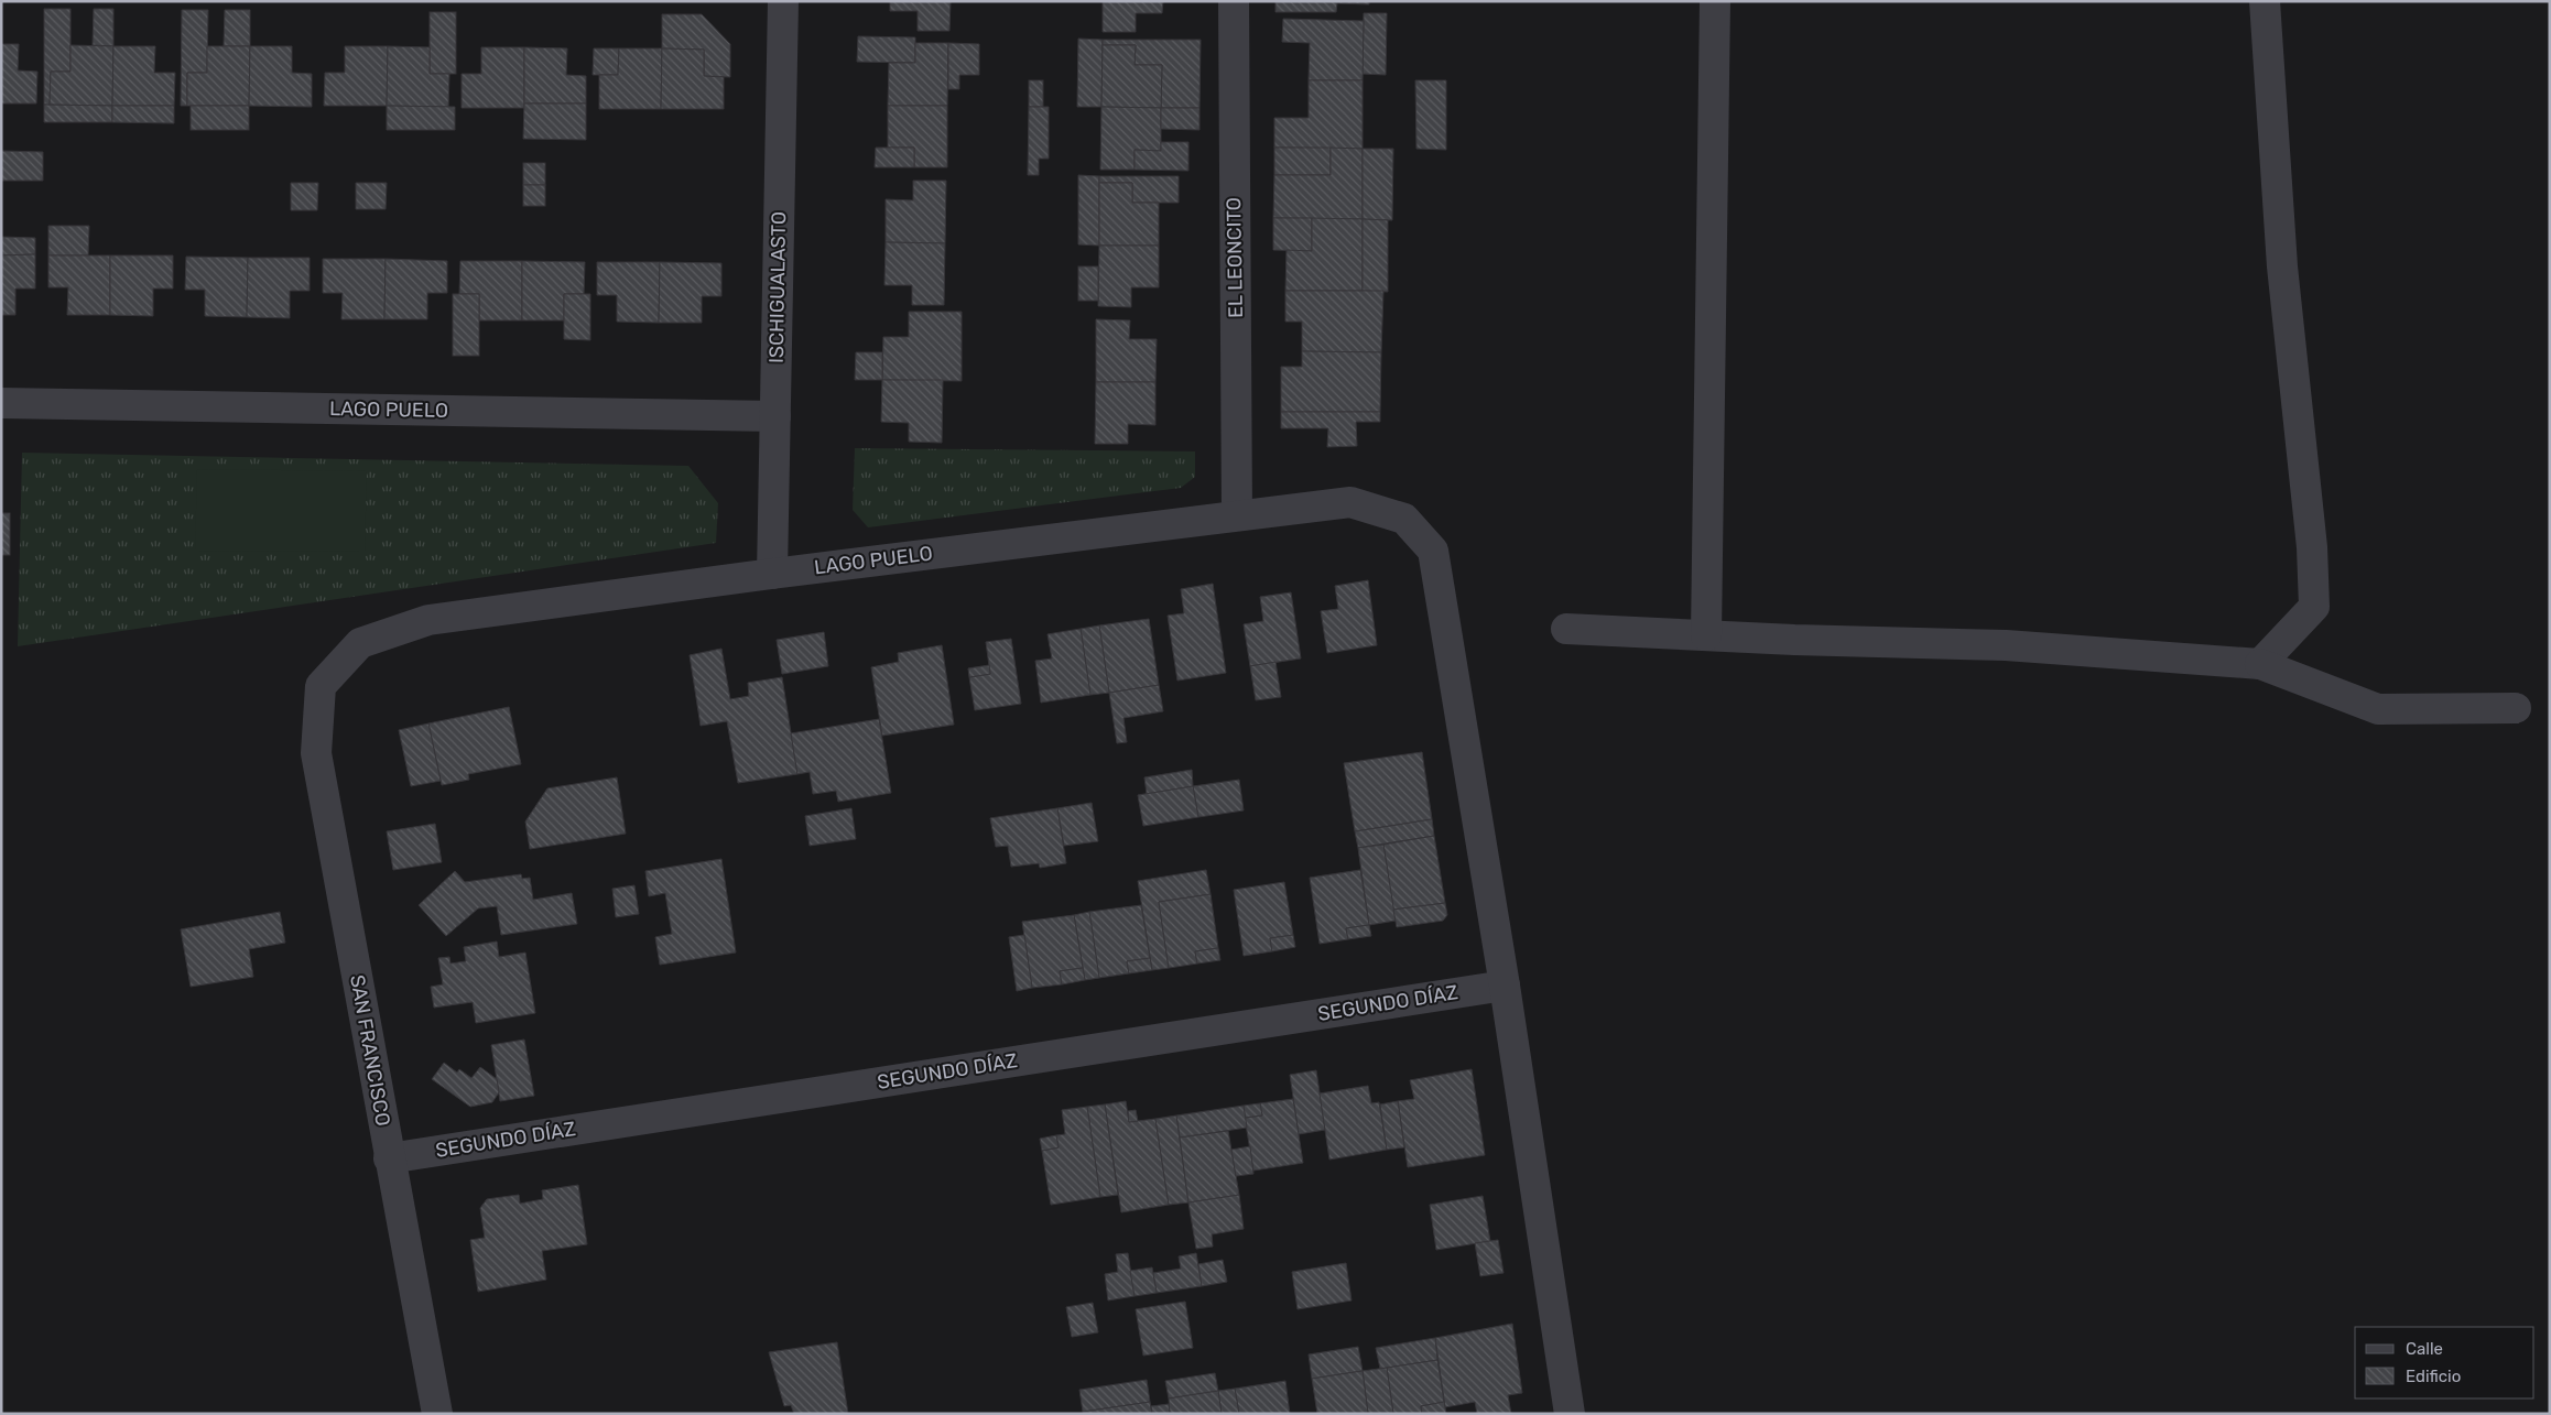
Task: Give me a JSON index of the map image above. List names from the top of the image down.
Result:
{
  "streets": {
    "street": [
      "EL LEONCITO",
      "ISCHIGUALASTO",
      "LAGO PUELO",
      "SEGUNDO DÍAZ",
      "SAN FRANCISCO"
    ]
  },
  "crossings": [
    ["EL LEONCITO", "LAGO PUELO"],
    ["ISCHIGUALASTO", "LAGO PUELO"],
    ["LAGO PUELO", "SEGUNDO DÍAZ"],
    ["LAGO PUELO", "SAN FRANCISCO"],
    ["SEGUNDO DÍAZ", "SAN FRANCISCO"]
  ],
  "legend": ["Calle", "Edificio"]
}
